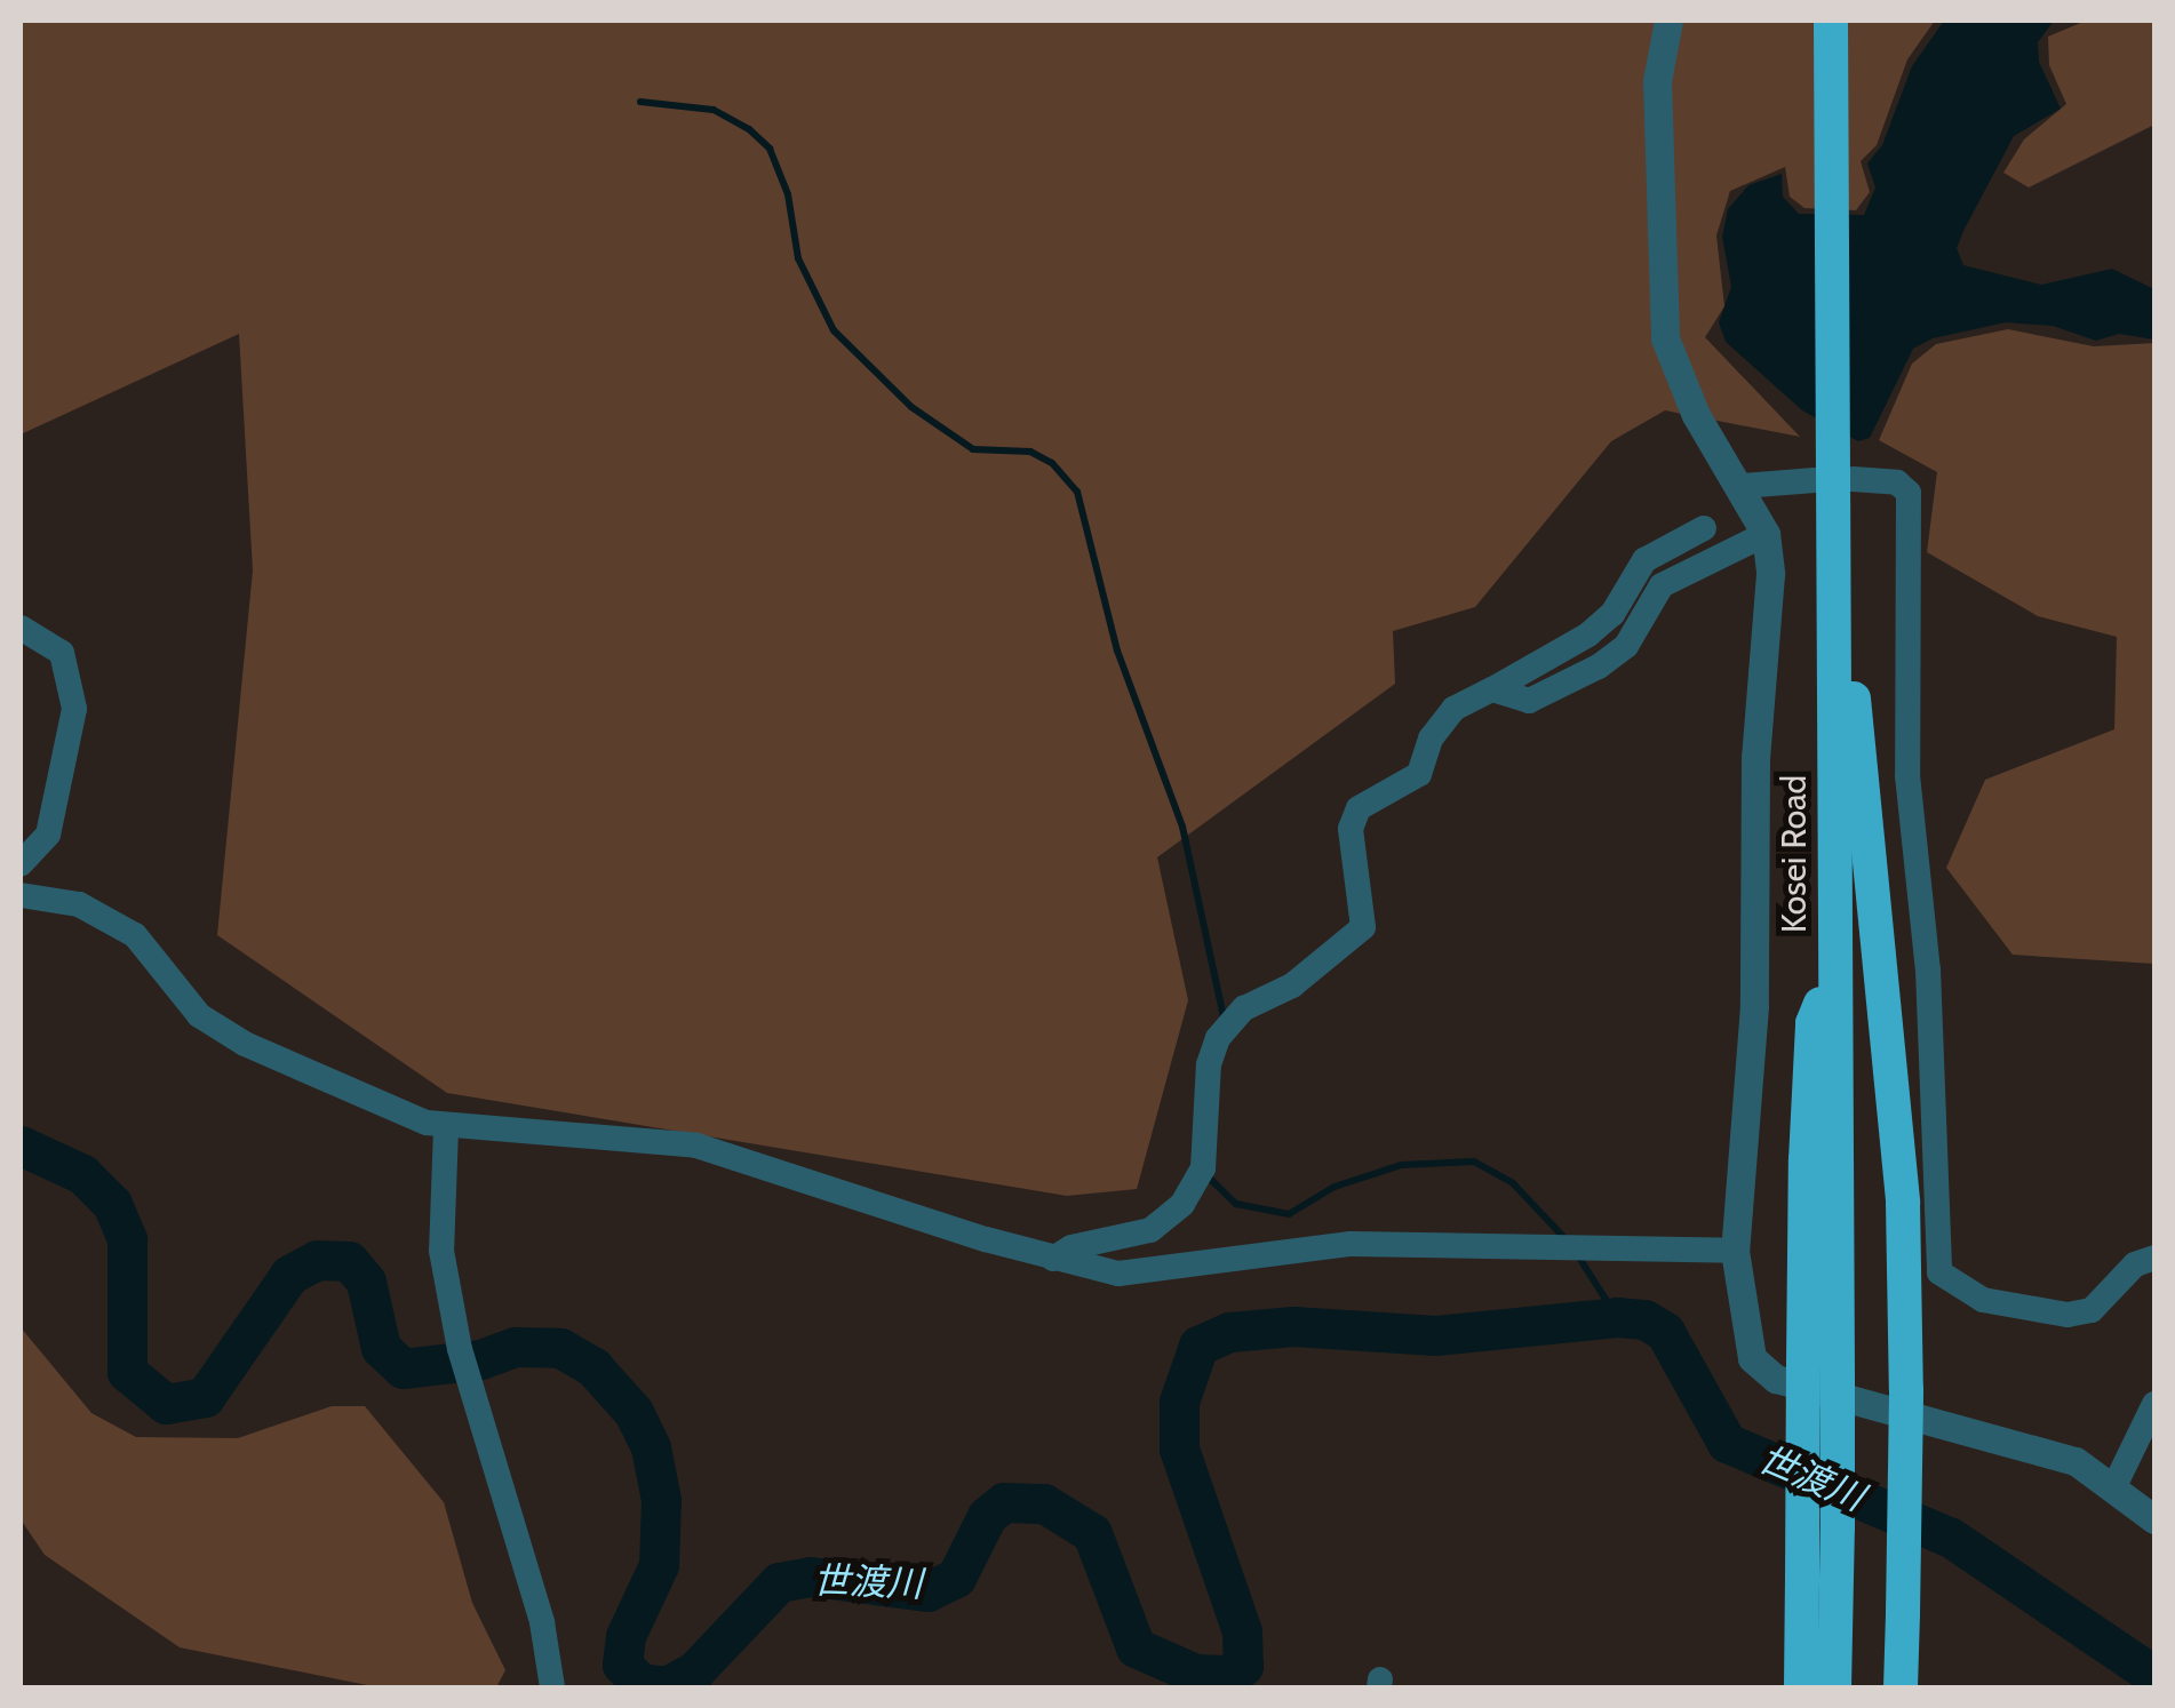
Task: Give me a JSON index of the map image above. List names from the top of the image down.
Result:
{
  "streets": {
    "highway": ["Kosei Road"]
  },
  "water": ["世渡川"]
}
